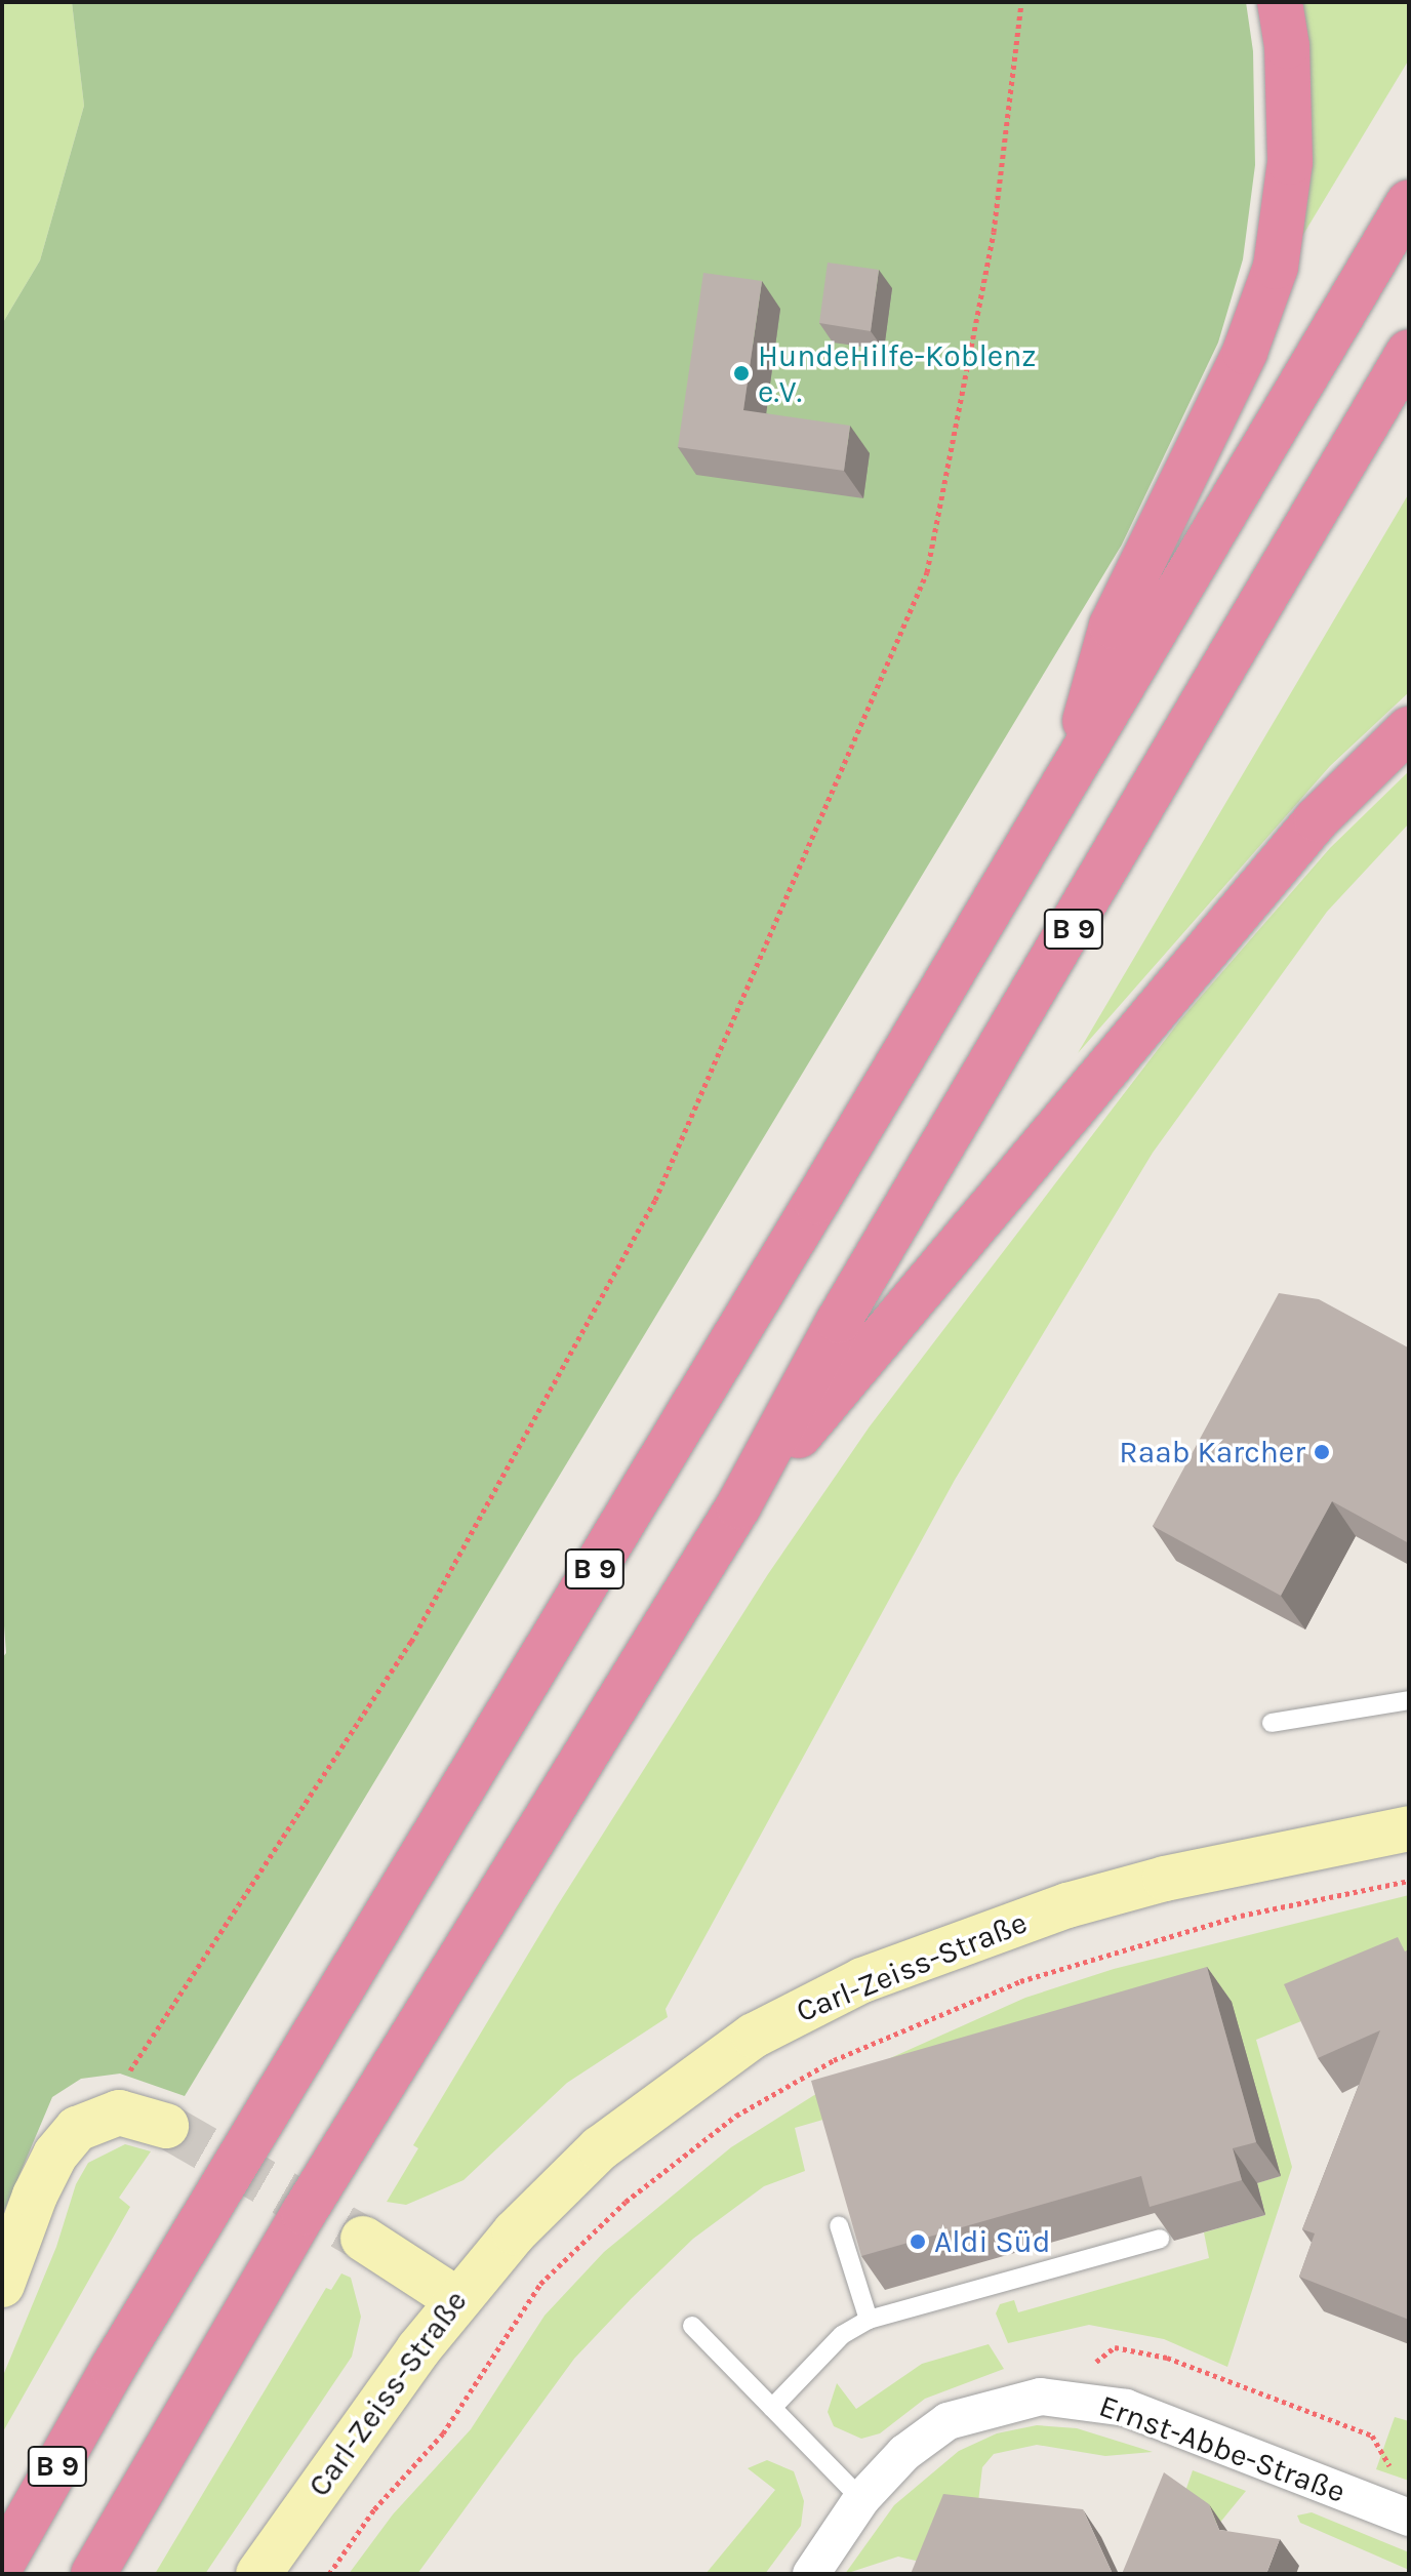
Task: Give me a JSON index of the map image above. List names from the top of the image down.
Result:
{
  "streets": {
    "highway": ["B 9"],
    "main road": ["Carl-Zeiss-Straße"],
    "street": ["Ernst-Abbe-Straße"]
  },
  "places": ["HundeHilfe-Koblenz e.V.", "Raab Karcher", "Aldi Süd"]
}
